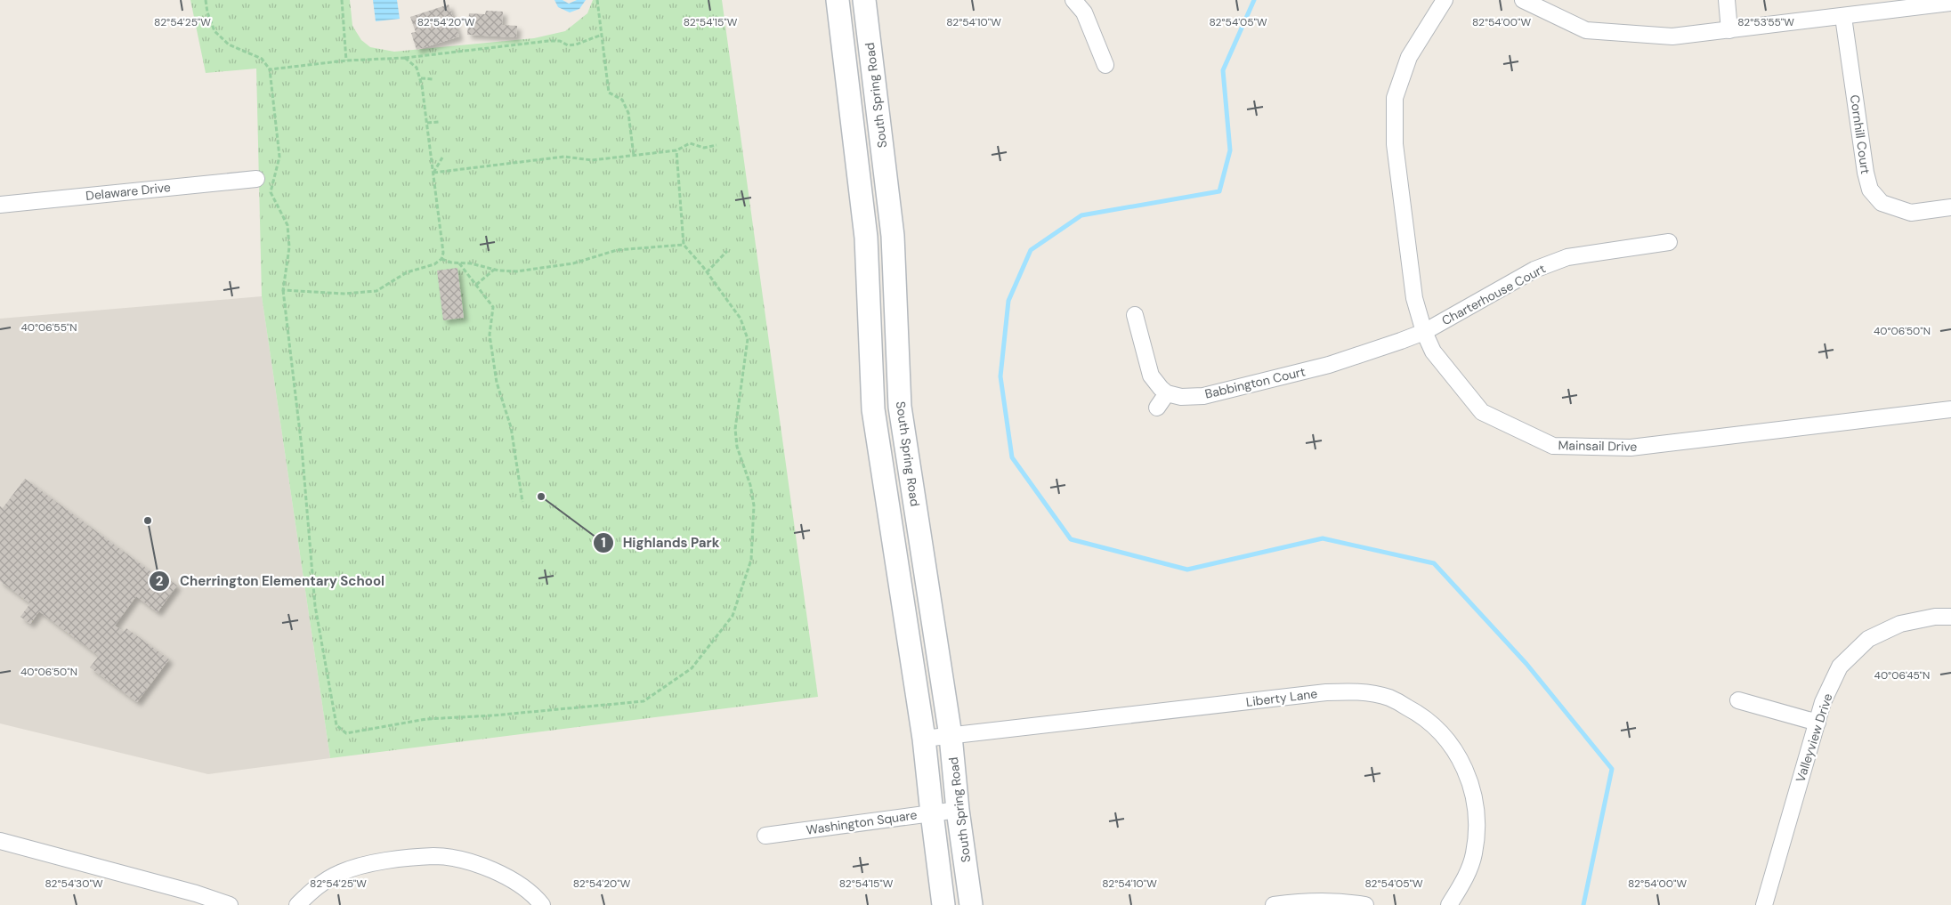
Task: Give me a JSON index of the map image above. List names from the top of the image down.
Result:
{
  "streets": {
    "main road": ["South Spring Road"],
    "street": [
      "Cornhill Court",
      "Delaware Drive",
      "Charterhouse Court",
      "Babbington Court",
      "Mainsail Drive",
      "Liberty Lane",
      "Valleyview Drive",
      "Washington Square"
    ]
  },
  "crossings": [
    ["South Spring Road", "Liberty Lane"],
    ["South Spring Road", "Washington Square"],
    ["Charterhouse Court", "Babbington Court"],
    ["Charterhouse Court", "Mainsail Drive"],
    ["Babbington Court", "Mainsail Drive"]
  ],
  "places": ["Highlands Park", "Cherrington Elementary School"],
  "coordinates": [
    "82°54'25\"W",
    "82°54'20\"W",
    "82°54'15\"W",
    "82°54'10\"W",
    "82°54'05\"W",
    "82°54'00\"W",
    "82°53'55\"W",
    "40°06'55\"N",
    "40°06'50\"N",
    "40°06'45\"N",
    "82°54'30\"W"
  ]
}
